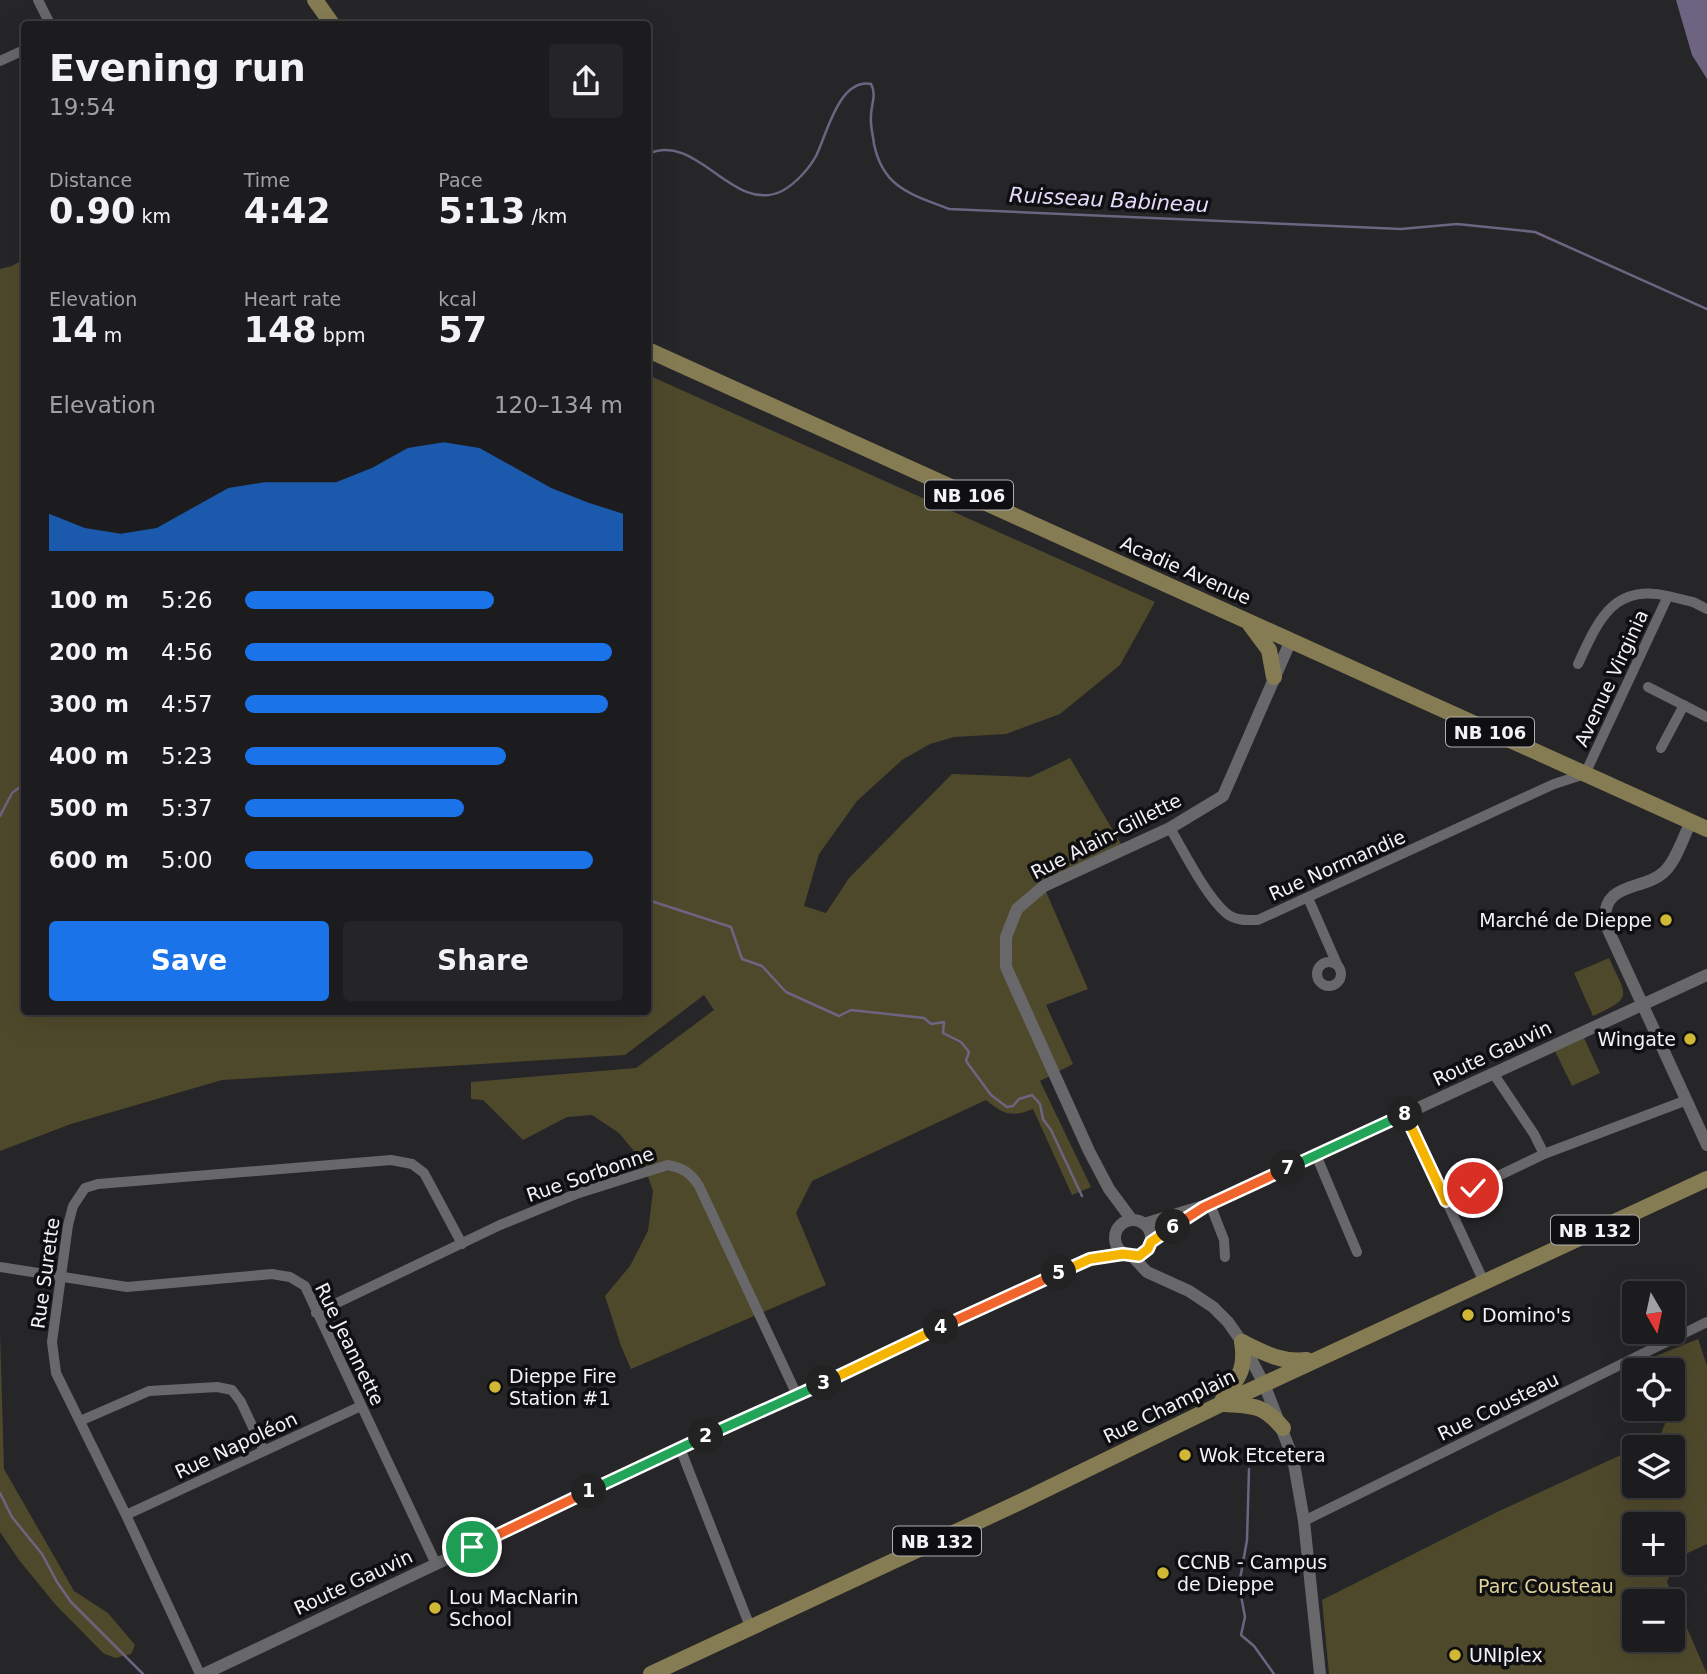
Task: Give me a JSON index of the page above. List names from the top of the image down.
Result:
{
  "streets": {
    "main road": [
      "NB 106",
      "Acadie Avenue",
      "NB 132",
      "Rue Champlain"
    ],
    "street": [
      "Avenue Virginia",
      "Rue Alain-Gillette",
      "Rue Normandie",
      "Route Gauvin",
      "Rue Sorbonne",
      "Rue Surette",
      "Rue Jeannette",
      "Rue Cousteau",
      "Rue Napoléon"
    ]
  },
  "crossings": [
    ["Acadie Avenue", "Avenue Virginia"],
    ["Acadie Avenue", "Rue Alain-Gillette"],
    ["Acadie Avenue", "Rue Normandie"],
    ["Avenue Virginia", "Rue Normandie"],
    ["Rue Alain-Gillette", "Rue Normandie"],
    ["Rue Alain-Gillette", "Route Gauvin"],
    ["Route Gauvin", "Rue Sorbonne"],
    ["Route Gauvin", "Rue Surette"],
    ["Route Gauvin", "Rue Jeannette"],
    ["Rue Sorbonne", "Rue Surette"],
    ["Rue Sorbonne", "Rue Jeannette"],
    ["Rue Surette", "Rue Jeannette"],
    ["Rue Surette", "Rue Napoléon"],
    ["Rue Jeannette", "Rue Napoléon"]
  ],
  "water": ["Ruisseau Babineau"],
  "parks": ["Parc Cousteau"],
  "places": [
    "Marché de Dieppe",
    "Wingate",
    "Domino's",
    "Dieppe Fire Station #1",
    "Wok Etcetera",
    "CCNB - Campus de Dieppe",
    "Lou MacNarin School",
    "UNIplex"
  ],
  "north": "bottom",
  "page": {
    "heading": ["Evening run", "19:54"],
    "stats": [
      ["Distance", "0.90 km"],
      ["Time", "4:42"],
      ["Pace", "5:13 /km"],
      ["Elevation", "14 m"],
      ["Heart rate", "148 bpm"],
      ["kcal", "57"]
    ],
    "chart": ["Elevation", "120–134 m"],
    "list": [
      {
        "name": "100 m",
        "note": "5:26"
      },
      {
        "name": "200 m",
        "note": "4:56"
      },
      {
        "name": "300 m",
        "note": "4:57"
      },
      {
        "name": "400 m",
        "note": "5:23"
      },
      {
        "name": "500 m",
        "note": "5:37"
      },
      {
        "name": "600 m",
        "note": "5:00"
      }
    ],
    "buttons": ["Save", "Share"],
    "pins": [
      "8",
      "7",
      "6",
      "5",
      "4",
      "3",
      "2",
      "1"
    ],
    "map_buttons": ["+", "−"]
  }
}
